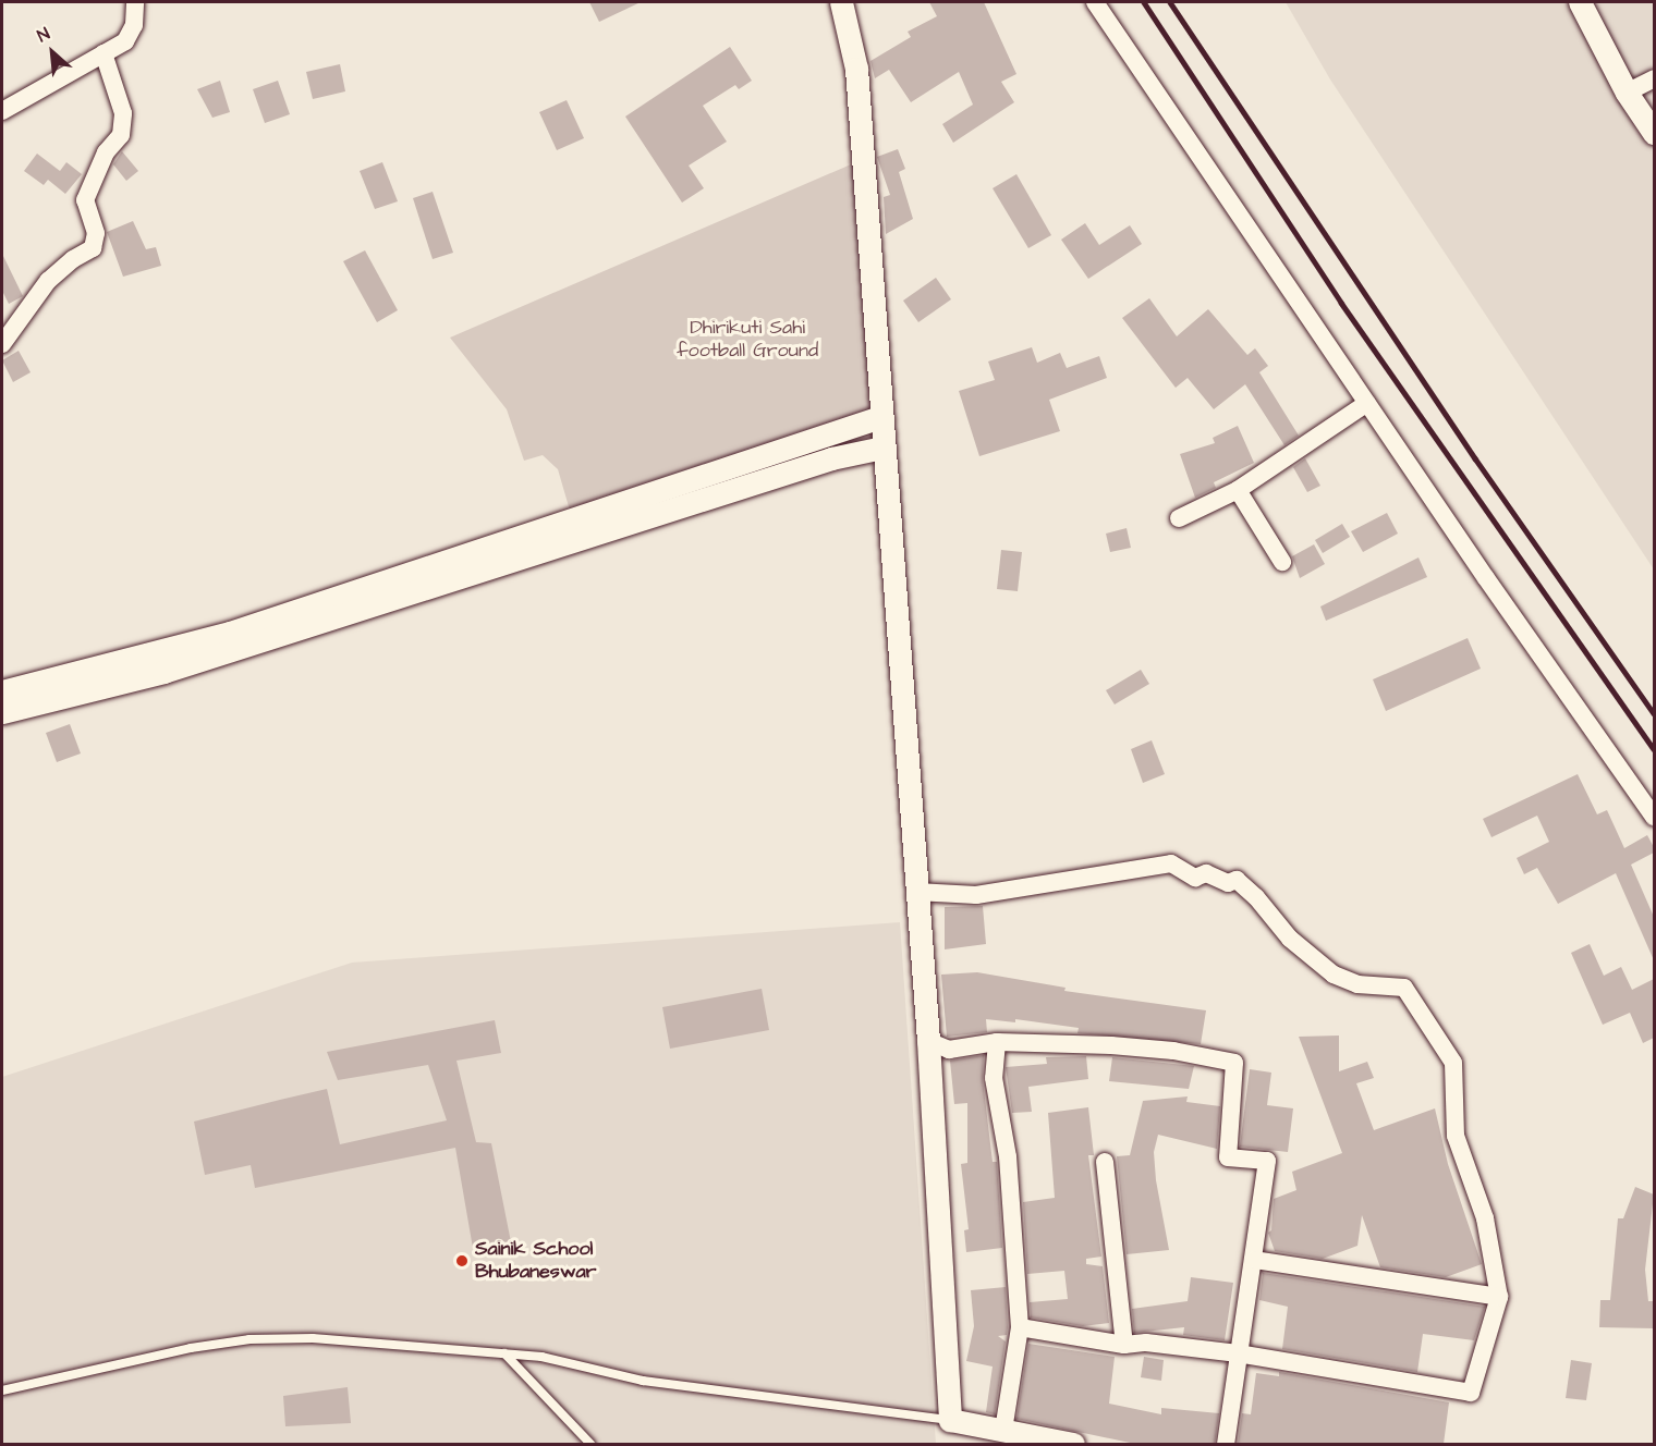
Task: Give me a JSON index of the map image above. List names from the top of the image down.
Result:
{
  "parks": ["Dhirikuti Sahi football Ground"],
  "places": ["Sainik School Bhubaneswar"],
  "north": "top left"
}
